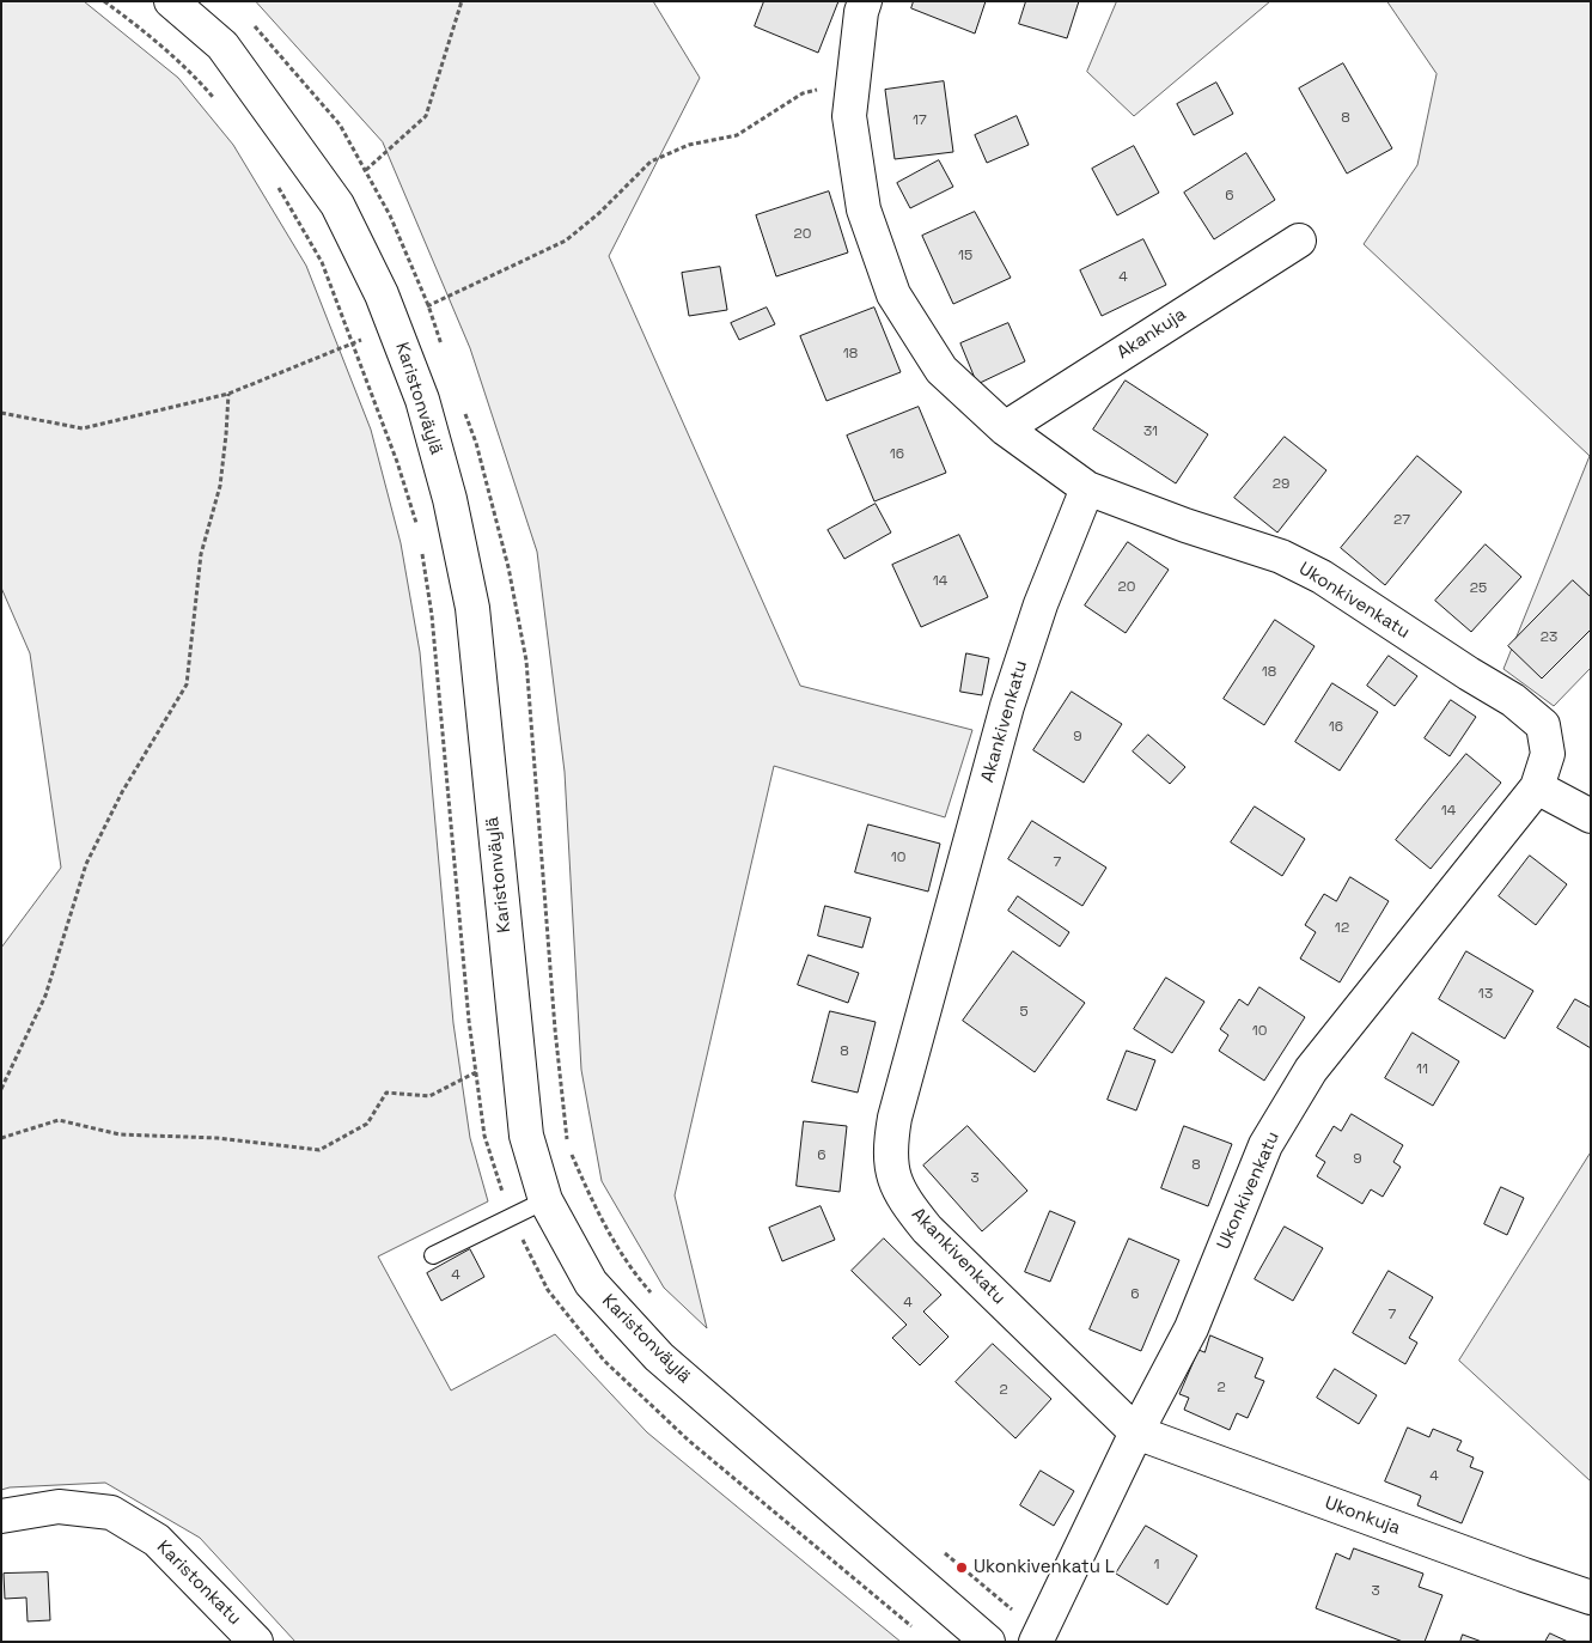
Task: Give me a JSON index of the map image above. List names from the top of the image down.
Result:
{
  "streets": {
    "street": [
      "Akankuja",
      "Karistonväylä",
      "Ukonkivenkatu",
      "Akankivenkatu",
      "Ukonkuja",
      "Karistonkatu"
    ]
  },
  "crossings": [
    ["Ukonkivenkatu", "Akankivenkatu"],
    ["Ukonkivenkatu", "Ukonkuja"],
    ["Akankivenkatu", "Ukonkuja"]
  ],
  "places": ["Ukonkivenkatu L"],
  "house_numbers": [
    "8",
    "17",
    "6",
    "20",
    "15",
    "4",
    "18",
    "31",
    "16",
    "29",
    "27",
    "14",
    "20",
    "25",
    "23",
    "18",
    "16",
    "9",
    "14",
    "10",
    "7",
    "12",
    "13",
    "5",
    "10",
    "8",
    "11",
    "6",
    "9",
    "8",
    "3",
    "4",
    "6",
    "4",
    "7",
    "2",
    "2",
    "4",
    "1",
    "3"
  ]
}
